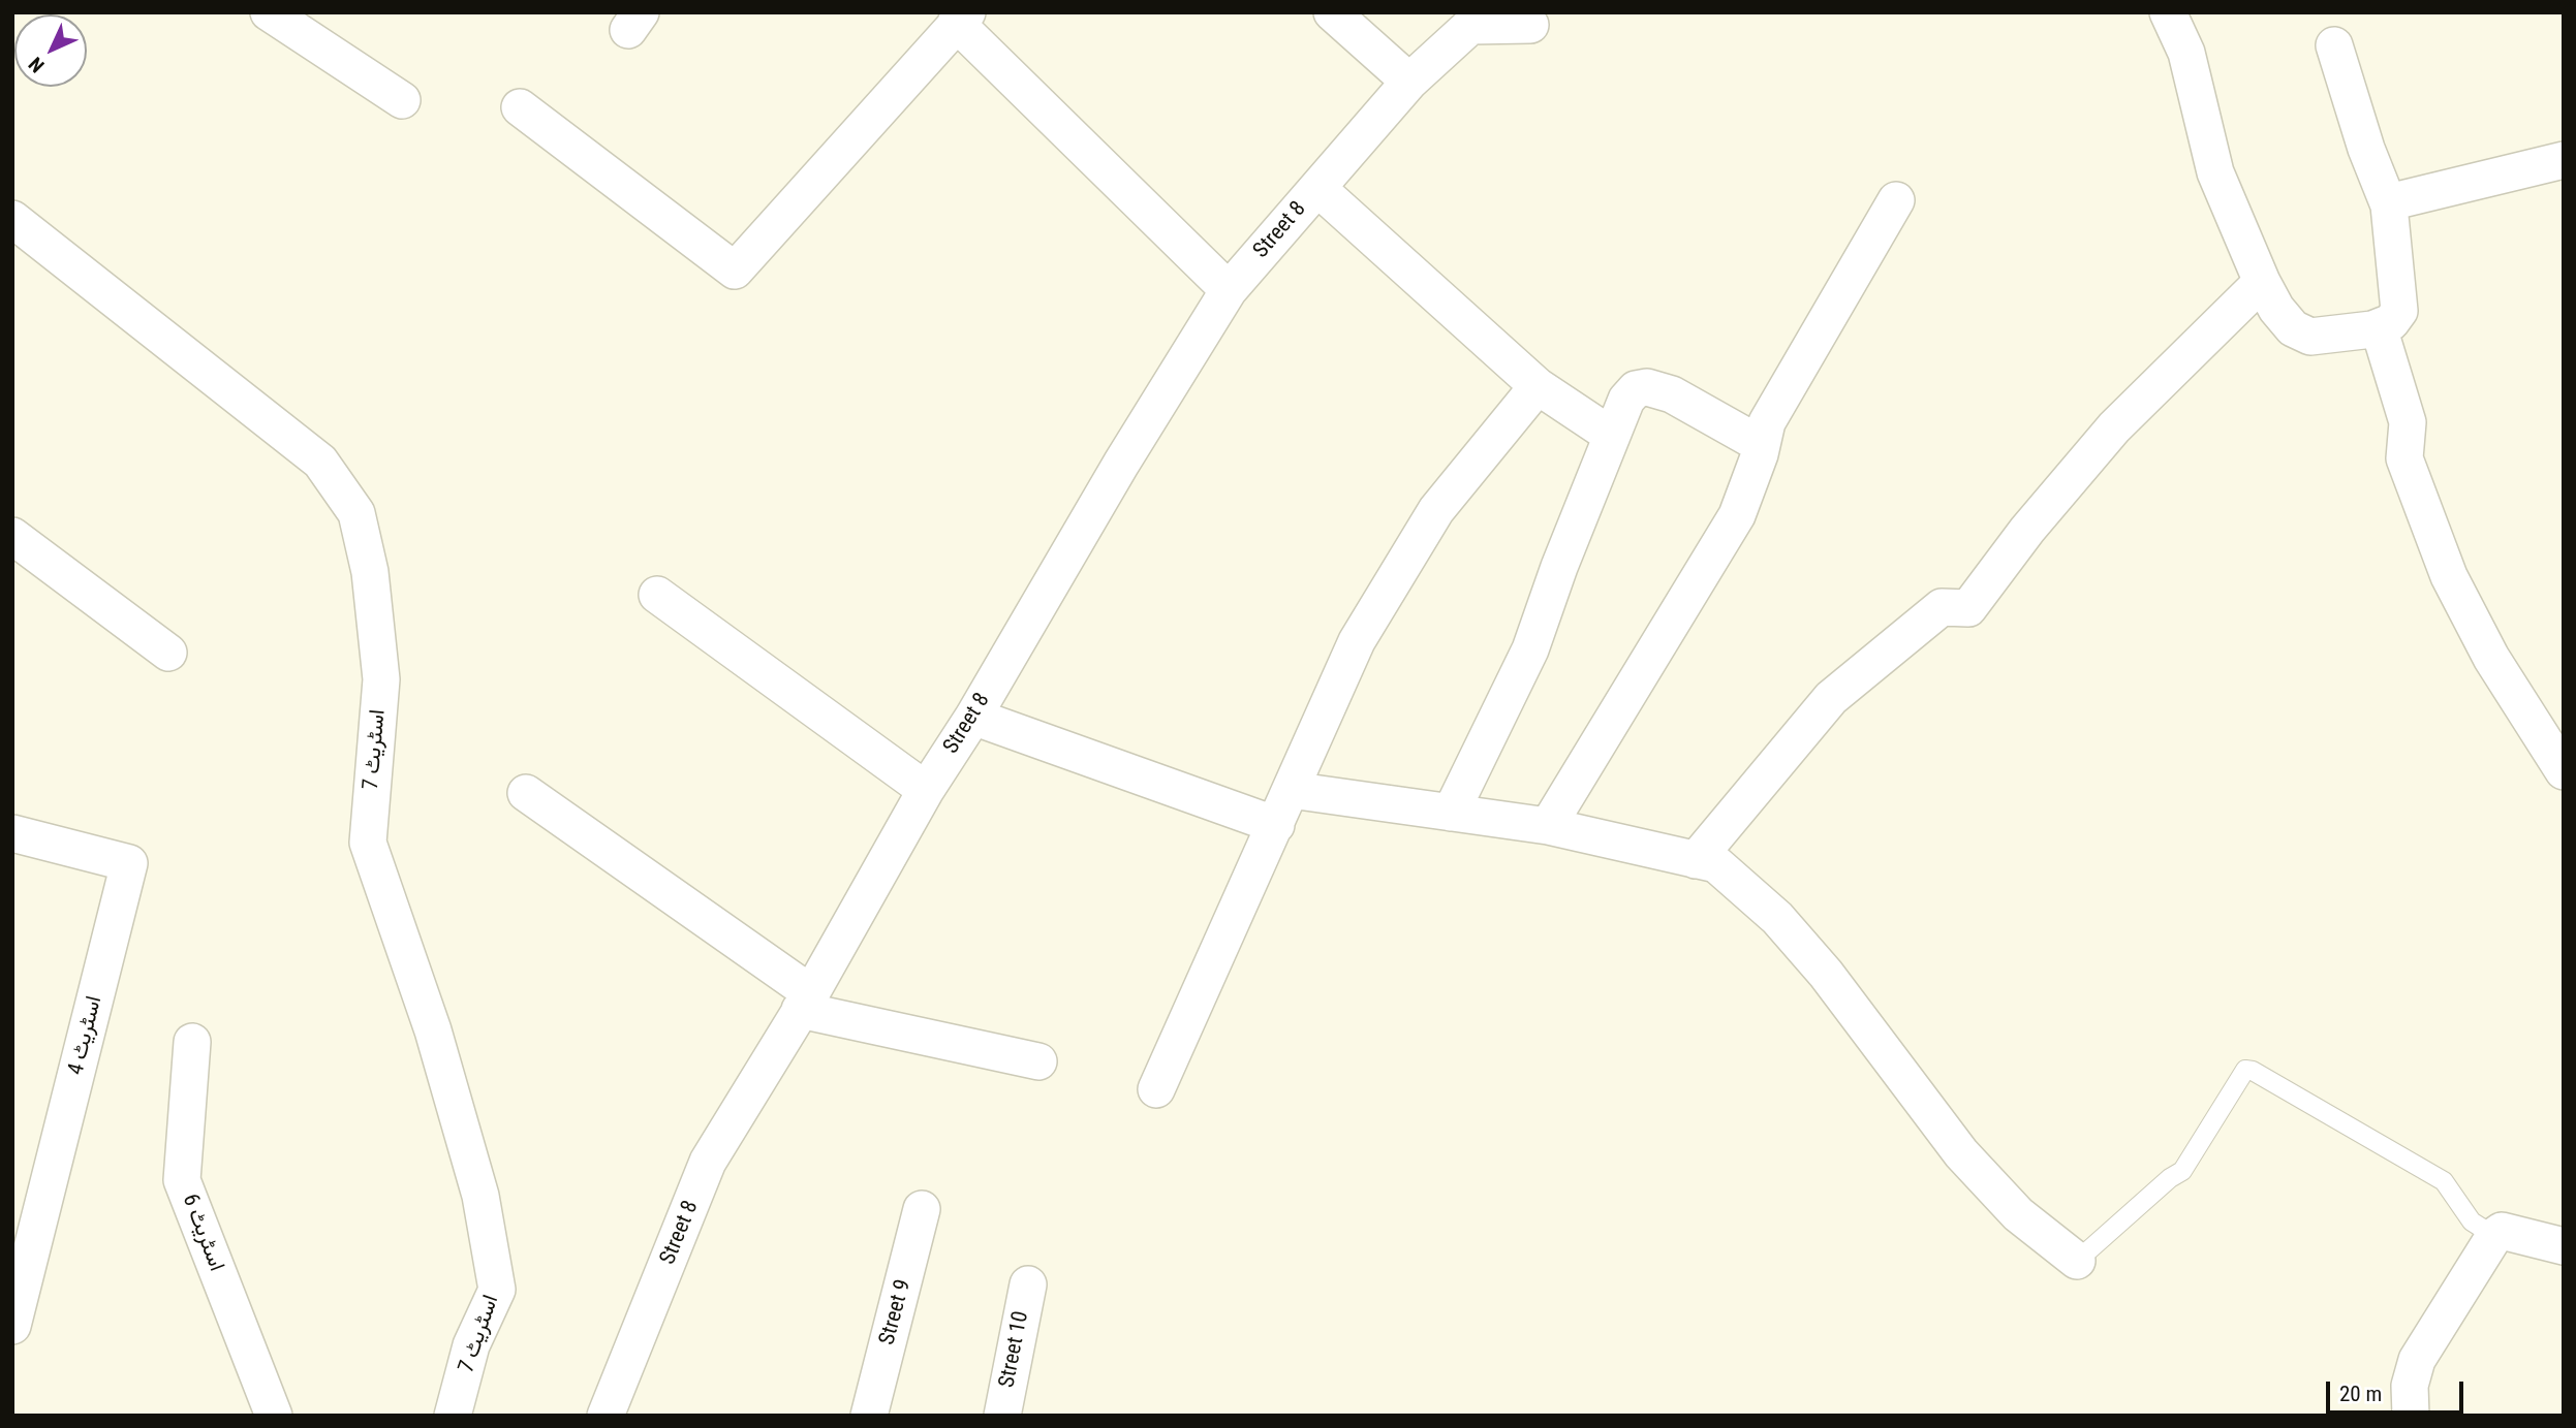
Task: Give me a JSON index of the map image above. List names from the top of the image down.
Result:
{
  "streets": {
    "street": [
      "Street 8",
      "اسٹریٹ 7",
      "اسٹریٹ 4",
      "اسٹریٹ 6",
      "Street 9",
      "Street 10"
    ]
  },
  "scale_bar": "20 m",
  "north": "bottom left"
}
